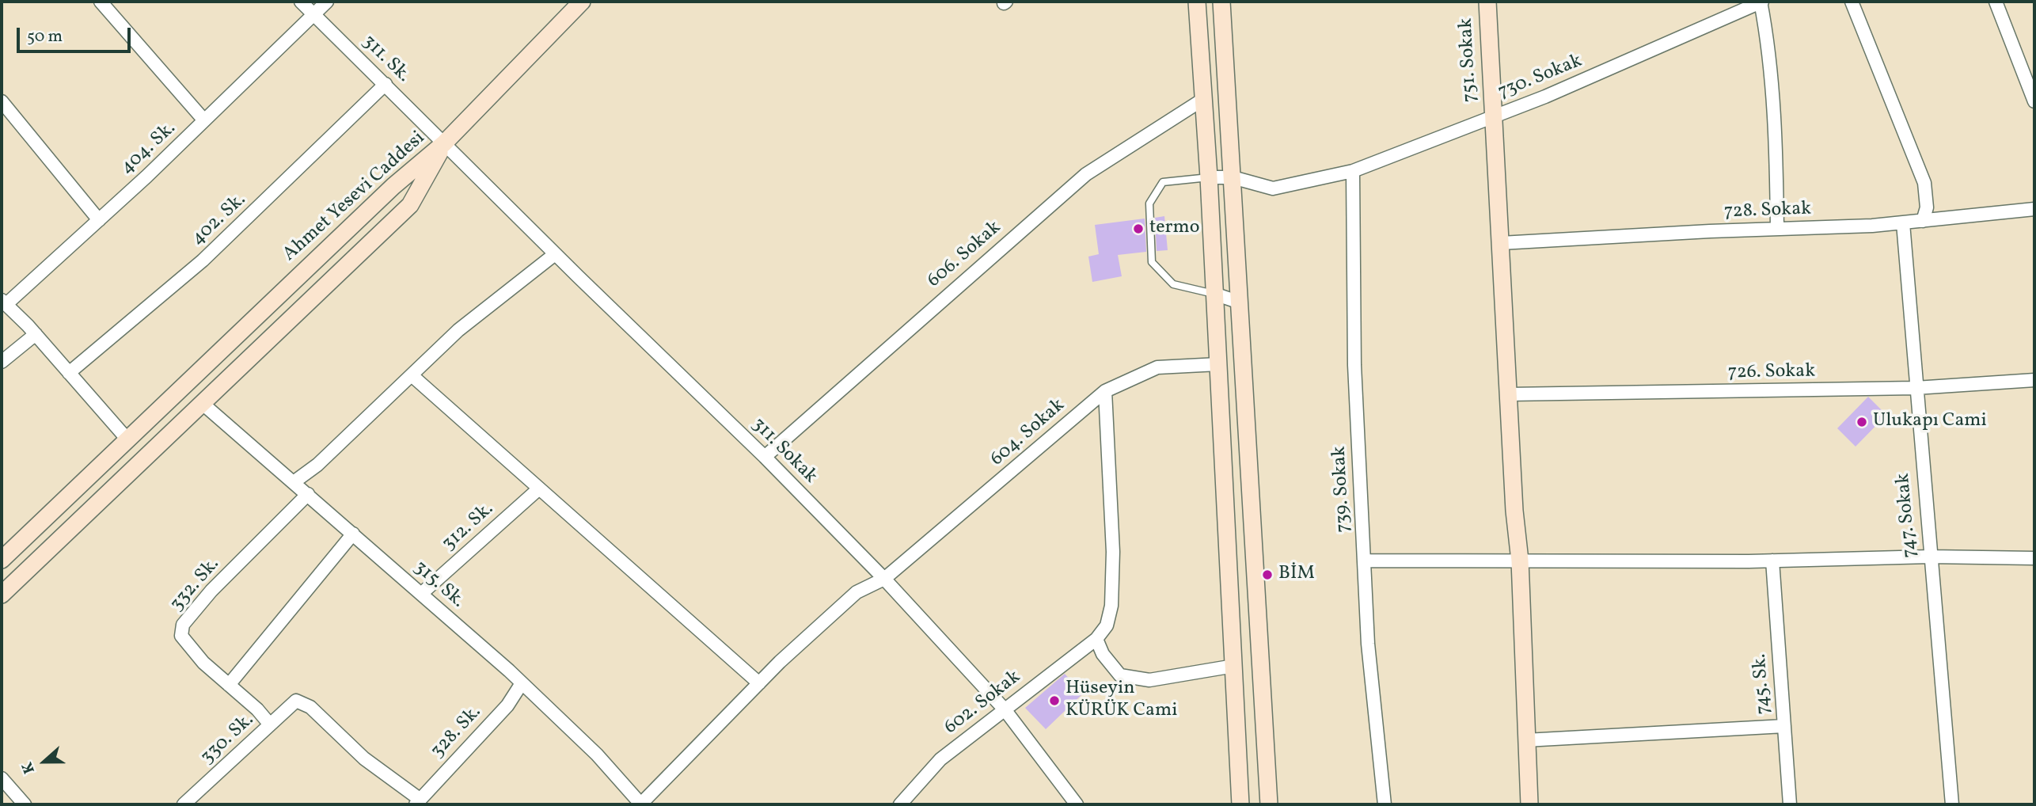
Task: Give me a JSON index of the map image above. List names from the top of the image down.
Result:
{
  "streets": {
    "street": [
      "311. Sk.",
      "751. Sokak",
      "730. Sokak",
      "404. Sk.",
      "Ahmet Yesevi Caddesi",
      "728. Sokak",
      "402. Sk.",
      "606. Sokak",
      "726. Sokak",
      "604. Sokak",
      "311. Sokak",
      "739. Sokak",
      "747. Sokak",
      "312. Sk.",
      "332. Sk.",
      "315. Sk.",
      "745. Sk.",
      "602. Sokak",
      "328. Sk.",
      "330. Sk."
    ]
  },
  "crossings": [
    ["311. Sk.", "404. Sk."],
    ["311. Sk.", "Ahmet Yesevi Caddesi"],
    ["311. Sk.", "402. Sk."],
    ["311. Sk.", "311. Sokak"],
    ["751. Sokak", "730. Sokak"],
    ["751. Sokak", "728. Sokak"],
    ["751. Sokak", "726. Sokak"],
    ["730. Sokak", "739. Sokak"],
    ["Ahmet Yesevi Caddesi", "311. Sokak"],
    ["Ahmet Yesevi Caddesi", "315. Sk."],
    ["728. Sokak", "747. Sokak"],
    ["606. Sokak", "311. Sokak"],
    ["726. Sokak", "747. Sokak"],
    ["604. Sokak", "311. Sokak"],
    ["604. Sokak", "315. Sk."],
    ["311. Sokak", "602. Sokak"],
    ["312. Sk.", "315. Sk."],
    ["332. Sk.", "315. Sk."],
    ["332. Sk.", "330. Sk."],
    ["315. Sk.", "328. Sk."],
    ["328. Sk.", "330. Sk."]
  ],
  "places": [
    "termo",
    "Ulukapı Cami",
    "BİM",
    "Hüseyin KÜRÜK Cami"
  ],
  "scale_bar": "50 m",
  "north": "left"
}
